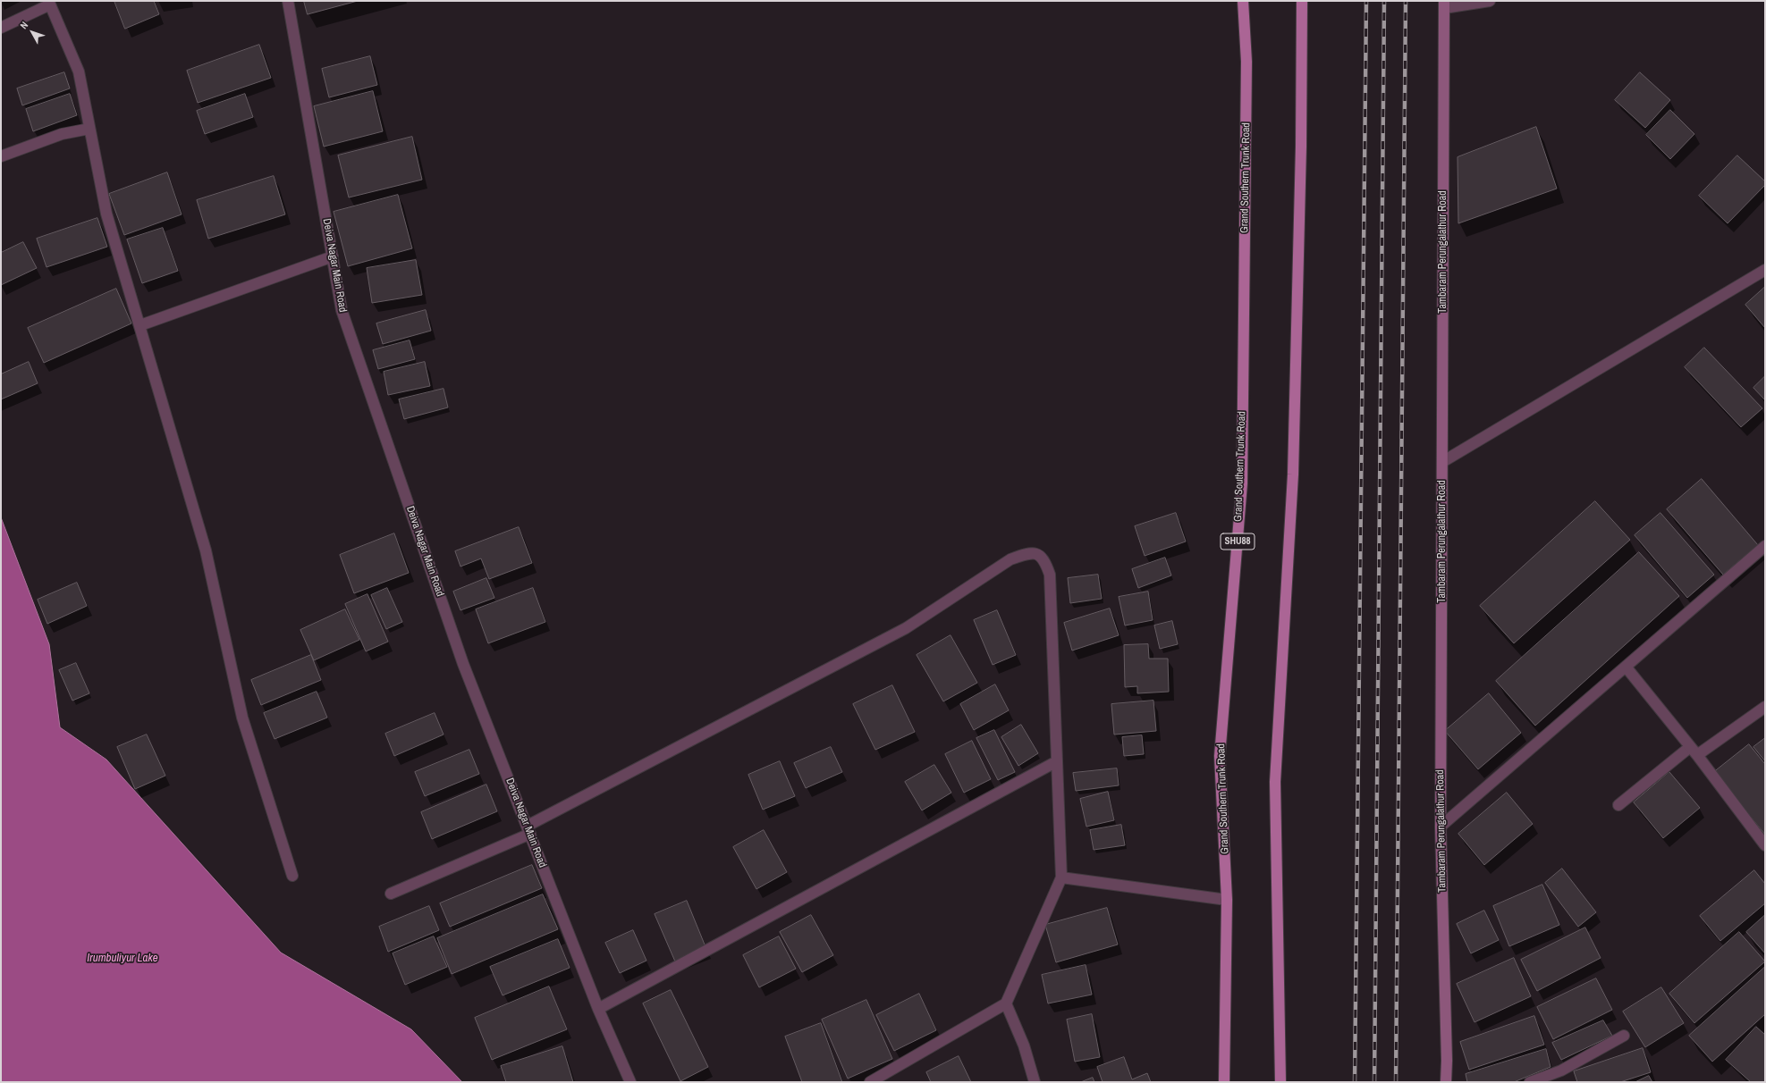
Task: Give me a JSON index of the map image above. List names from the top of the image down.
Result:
{
  "streets": {
    "main road": ["Grand Southern Trunk Road", "SHU88"],
    "street": ["Tambaram Perungalathur Road", "Deiva Nagar Main Road"]
  },
  "water": ["Irumbuliyur Lake"],
  "north": "top left"
}
